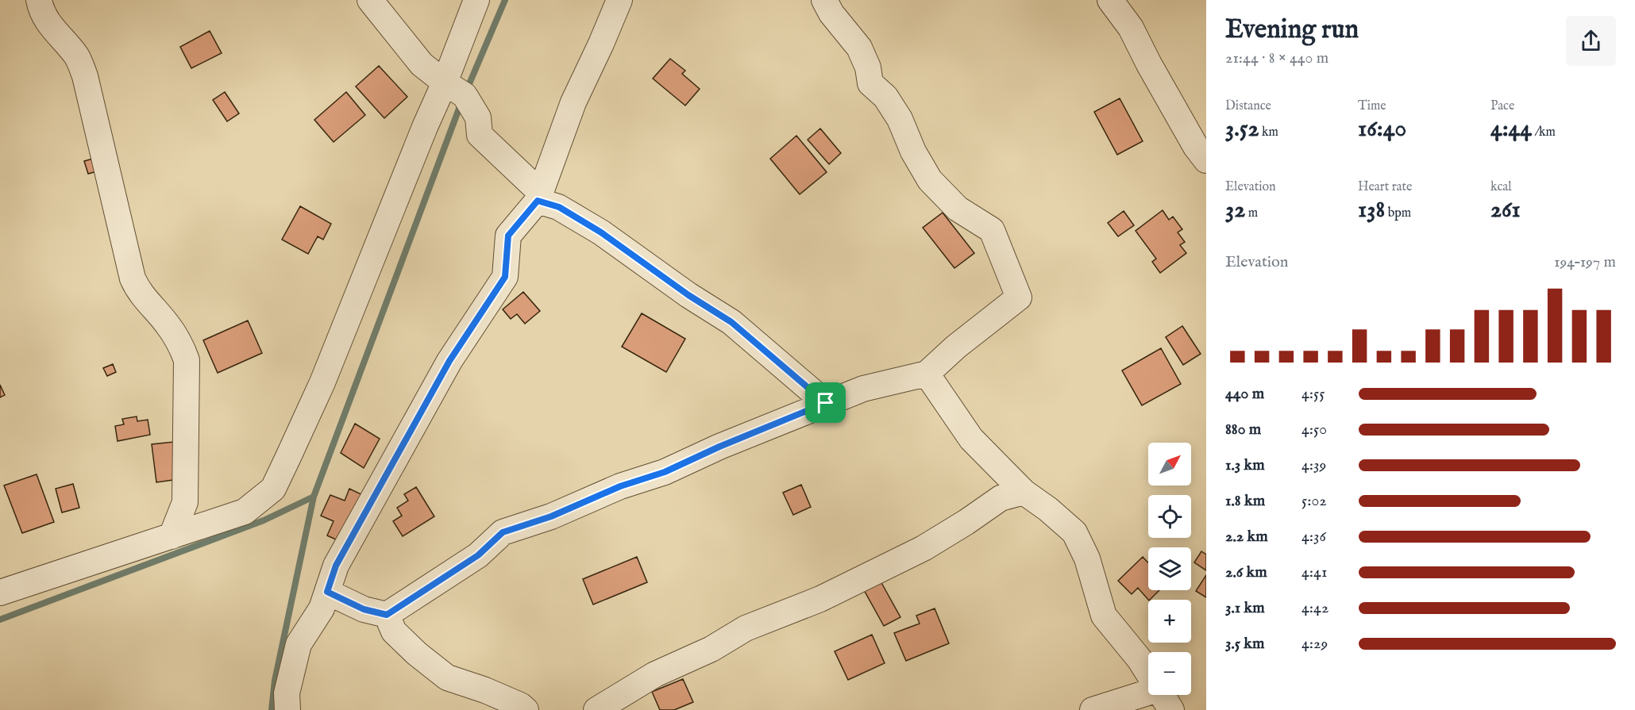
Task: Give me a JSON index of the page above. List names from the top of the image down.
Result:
{
  "north": "top right",
  "page": {
    "heading": ["Evening run", "21:44 · 8 × 440 m"],
    "stats": [
      ["Distance", "3.52 km"],
      ["Time", "16:40"],
      ["Pace", "4:44 /km"],
      ["Elevation", "32 m"],
      ["Heart rate", "138 bpm"],
      ["kcal", "261"]
    ],
    "chart": ["Elevation", "194–197 m"],
    "list": [
      {
        "name": "440 m",
        "note": "4:55"
      },
      {
        "name": "880 m",
        "note": "4:50"
      },
      {
        "name": "1.3 km",
        "note": "4:39"
      },
      {
        "name": "1.8 km",
        "note": "5:02"
      },
      {
        "name": "2.2 km",
        "note": "4:36"
      },
      {
        "name": "2.6 km",
        "note": "4:41"
      },
      {
        "name": "3.1 km",
        "note": "4:42"
      },
      {
        "name": "3.5 km",
        "note": "4:29"
      }
    ],
    "map_buttons": ["+", "−"]
  }
}
